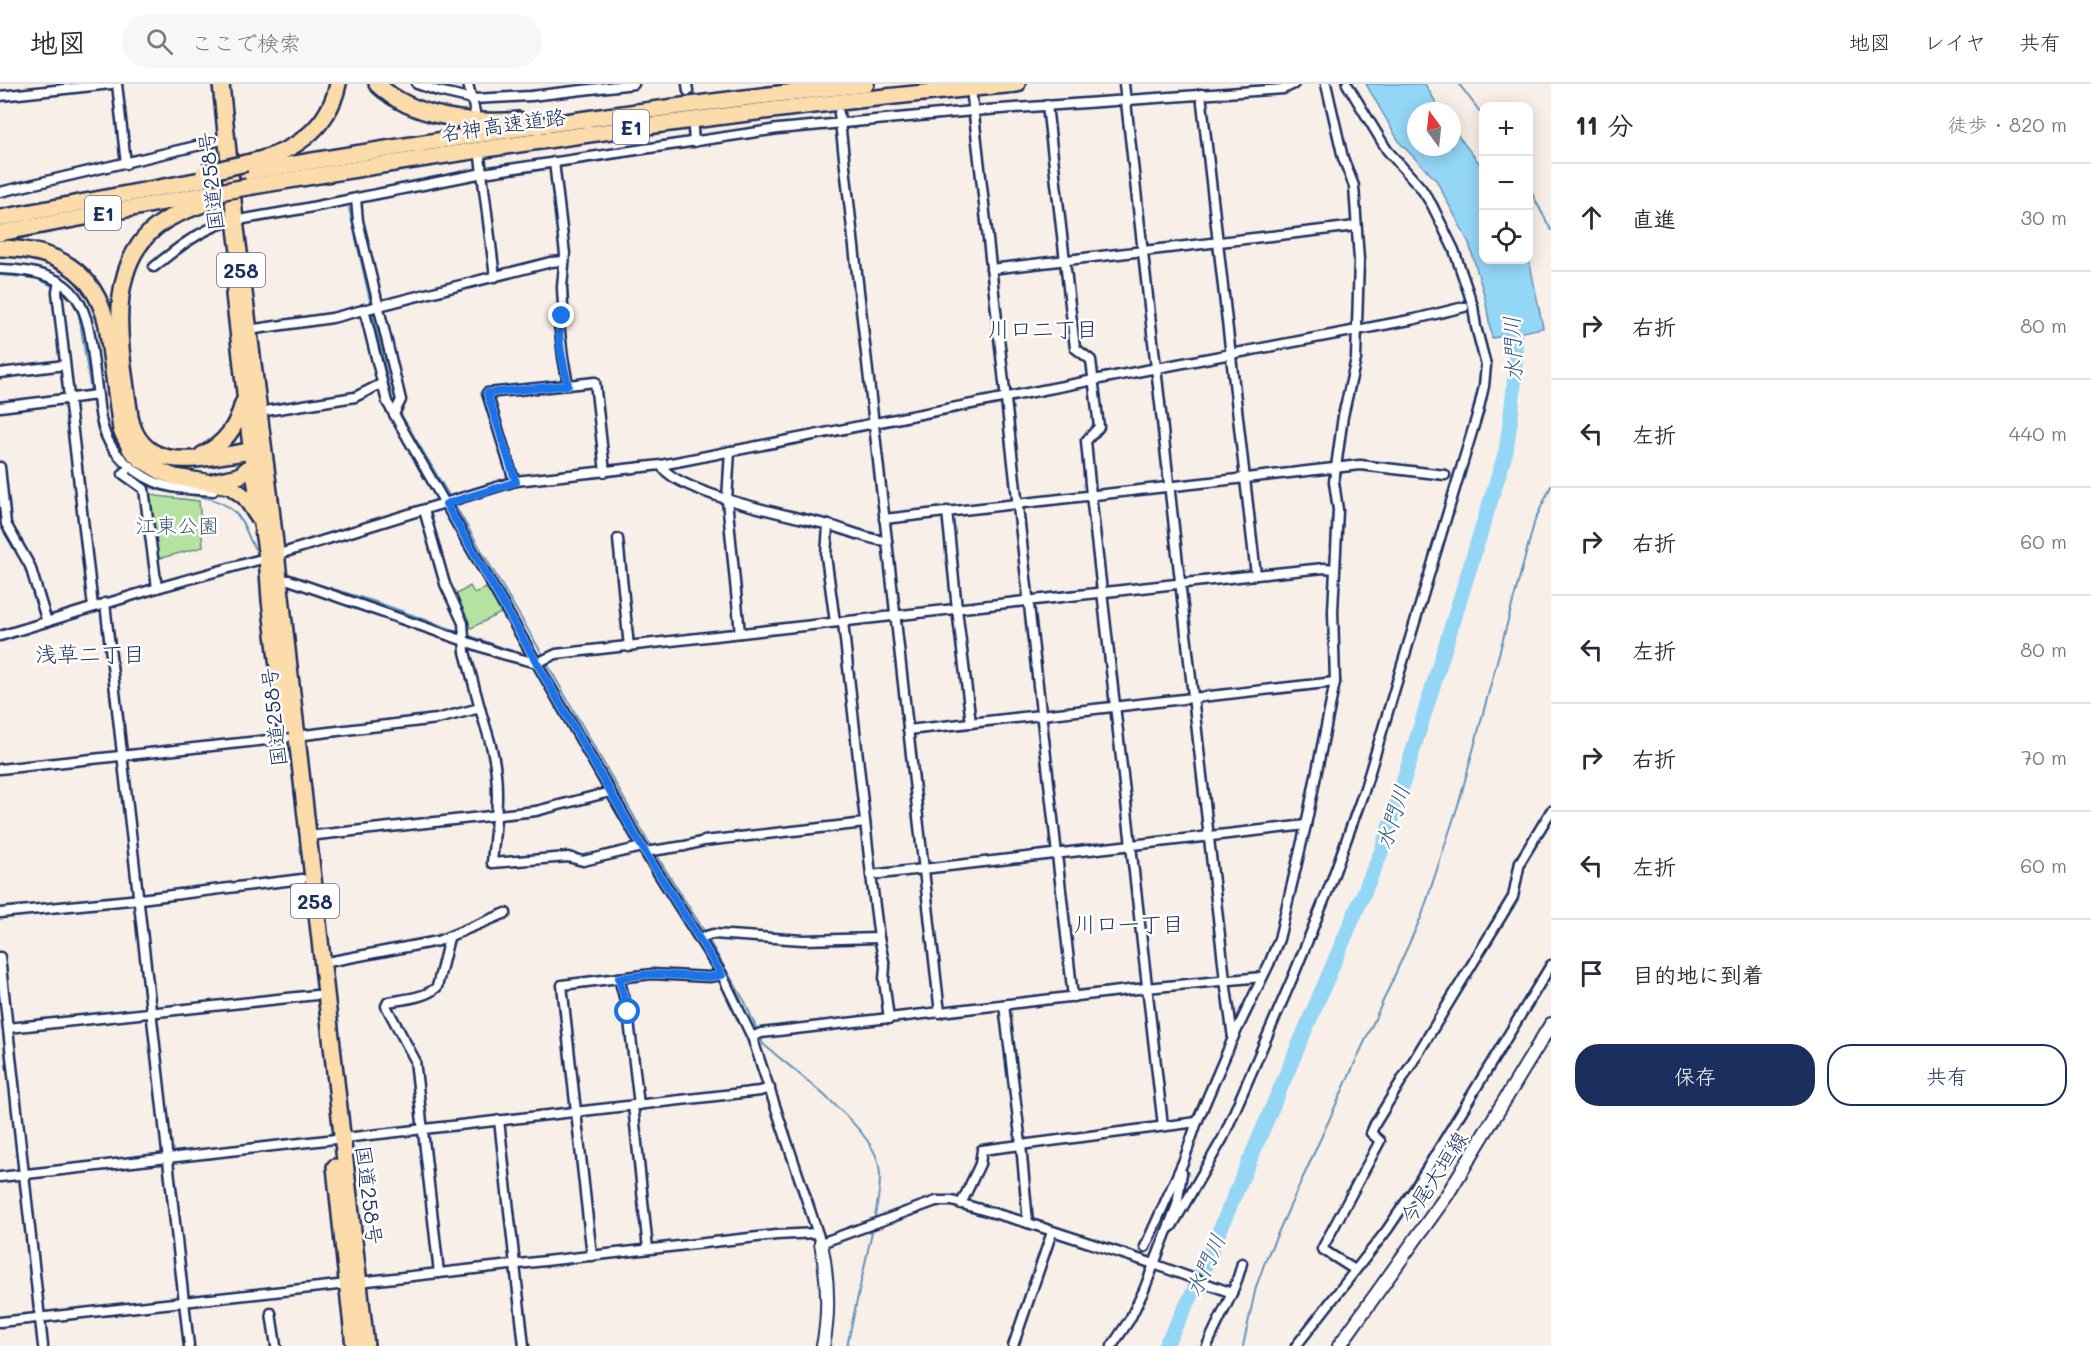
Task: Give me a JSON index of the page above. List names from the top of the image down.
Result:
{
  "streets": {
    "highway": [
      "名神高速道路",
      "E1",
      "国道258号",
      "258"
    ],
    "main road": ["今尾大垣線"]
  },
  "districts": ["川口二丁目", "浅草二丁目", "川口一丁目"],
  "water": ["水門川"],
  "parks": ["江東公園"],
  "north": "top",
  "page": {
    "header": "地図",
    "search": "ここで検索",
    "nav": ["地図", "レイヤ", "共有"],
    "heading": ["11 分", "徒歩 · 820 m"],
    "map_buttons": ["+", "−"],
    "list": [
      ["直進", "30 m"],
      ["右折", "80 m"],
      ["左折", "440 m"],
      ["右折", "60 m"],
      ["左折", "80 m"],
      ["右折", "70 m"],
      ["左折", "60 m"],
      "目的地に到着"
    ],
    "buttons": ["保存", "共有"]
  }
}
